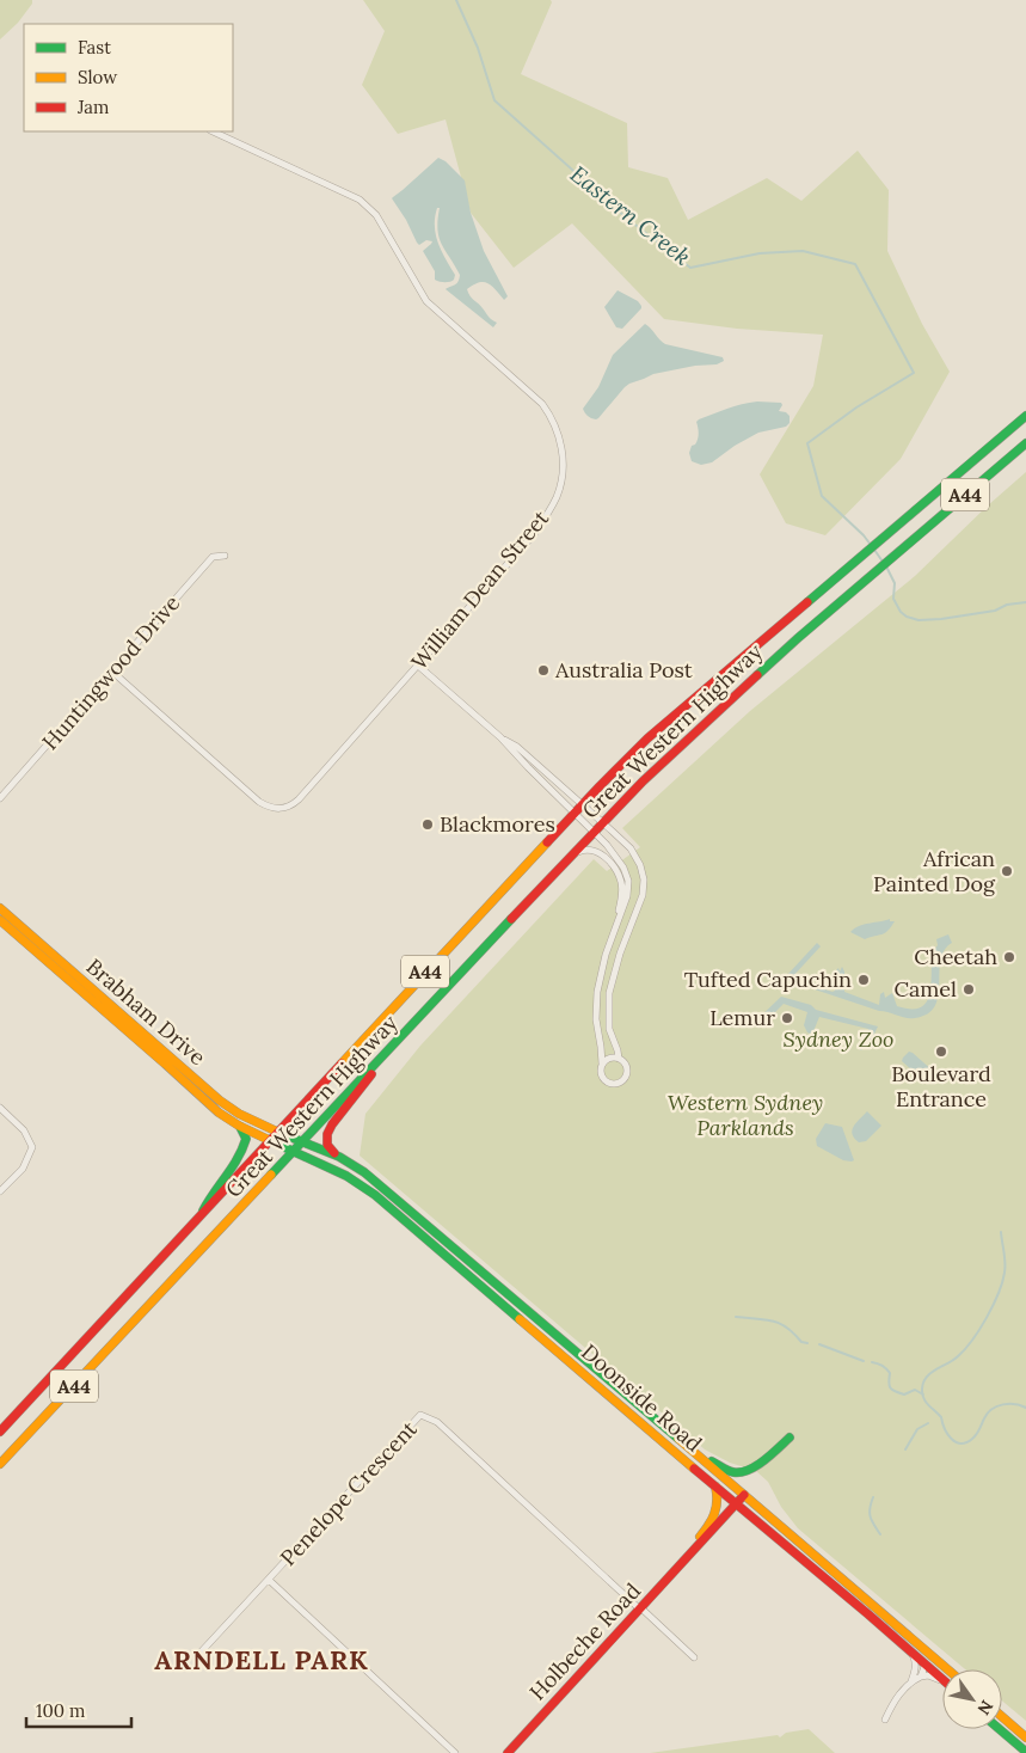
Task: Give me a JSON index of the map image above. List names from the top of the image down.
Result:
{
  "streets": {
    "main road": [
      "A44",
      "Great Western Highway",
      "Brabham Drive",
      "Doonside Road",
      "Holbeche Road"
    ],
    "street": ["William Dean Street", "Huntingwood Drive", "Penelope Crescent"]
  },
  "crossings": [
    ["William Dean Street", "Huntingwood Drive"],
    ["Great Western Highway", "Brabham Drive"],
    ["Great Western Highway", "Doonside Road"],
    ["Brabham Drive", "Doonside Road"],
    ["Doonside Road", "Holbeche Road"],
    ["Penelope Crescent", "Holbeche Road"]
  ],
  "districts": ["ARNDELL PARK"],
  "water": ["Eastern Creek"],
  "parks": ["Sydney Zoo", "Western Sydney Parklands"],
  "places": [
    "Australia Post",
    "Blackmores",
    "African Painted Dog",
    "Cheetah",
    "Tufted Capuchin",
    "Camel",
    "Lemur",
    "Boulevard Entrance"
  ],
  "legend": ["Fast", "Slow", "Jam"],
  "scale_bar": "100 m",
  "north": "bottom right"
}
